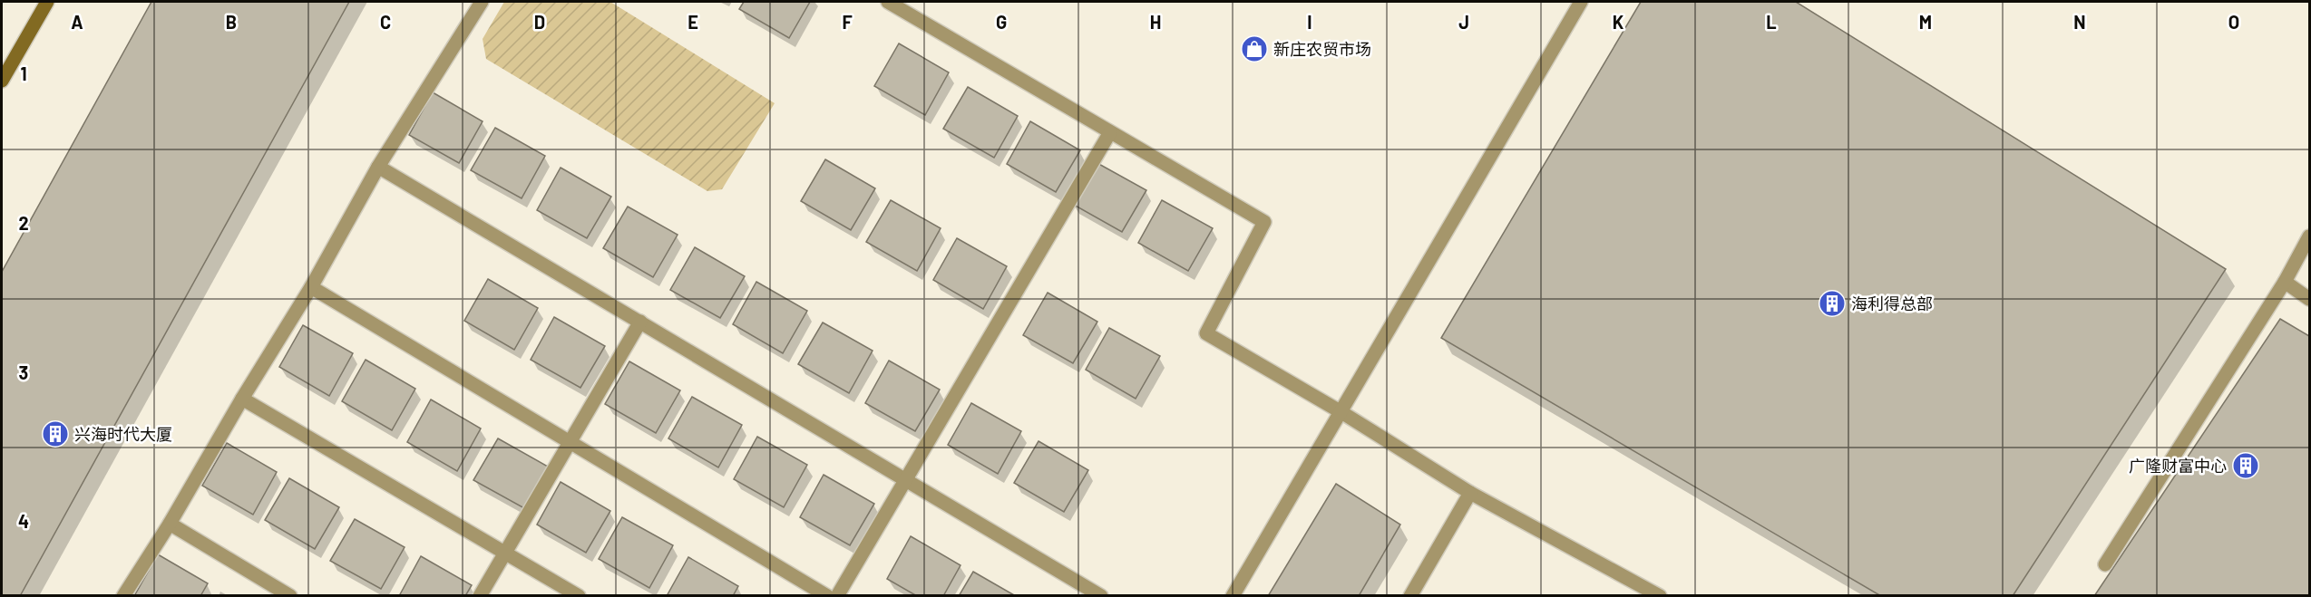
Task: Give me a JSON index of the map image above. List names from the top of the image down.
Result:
{
  "places": {
    "shop": ["新庄农贸市场"],
    "building": ["海利得总部", "兴海时代大厦", "广隆财富中心"]
  },
  "grid": {
    "columns": [
      "A",
      "B",
      "C",
      "D",
      "E",
      "F",
      "G",
      "H",
      "I",
      "J",
      "K",
      "L",
      "M",
      "N",
      "O"
    ],
    "rows": [
      "1",
      "2",
      "3",
      "4"
    ]
  }
}
